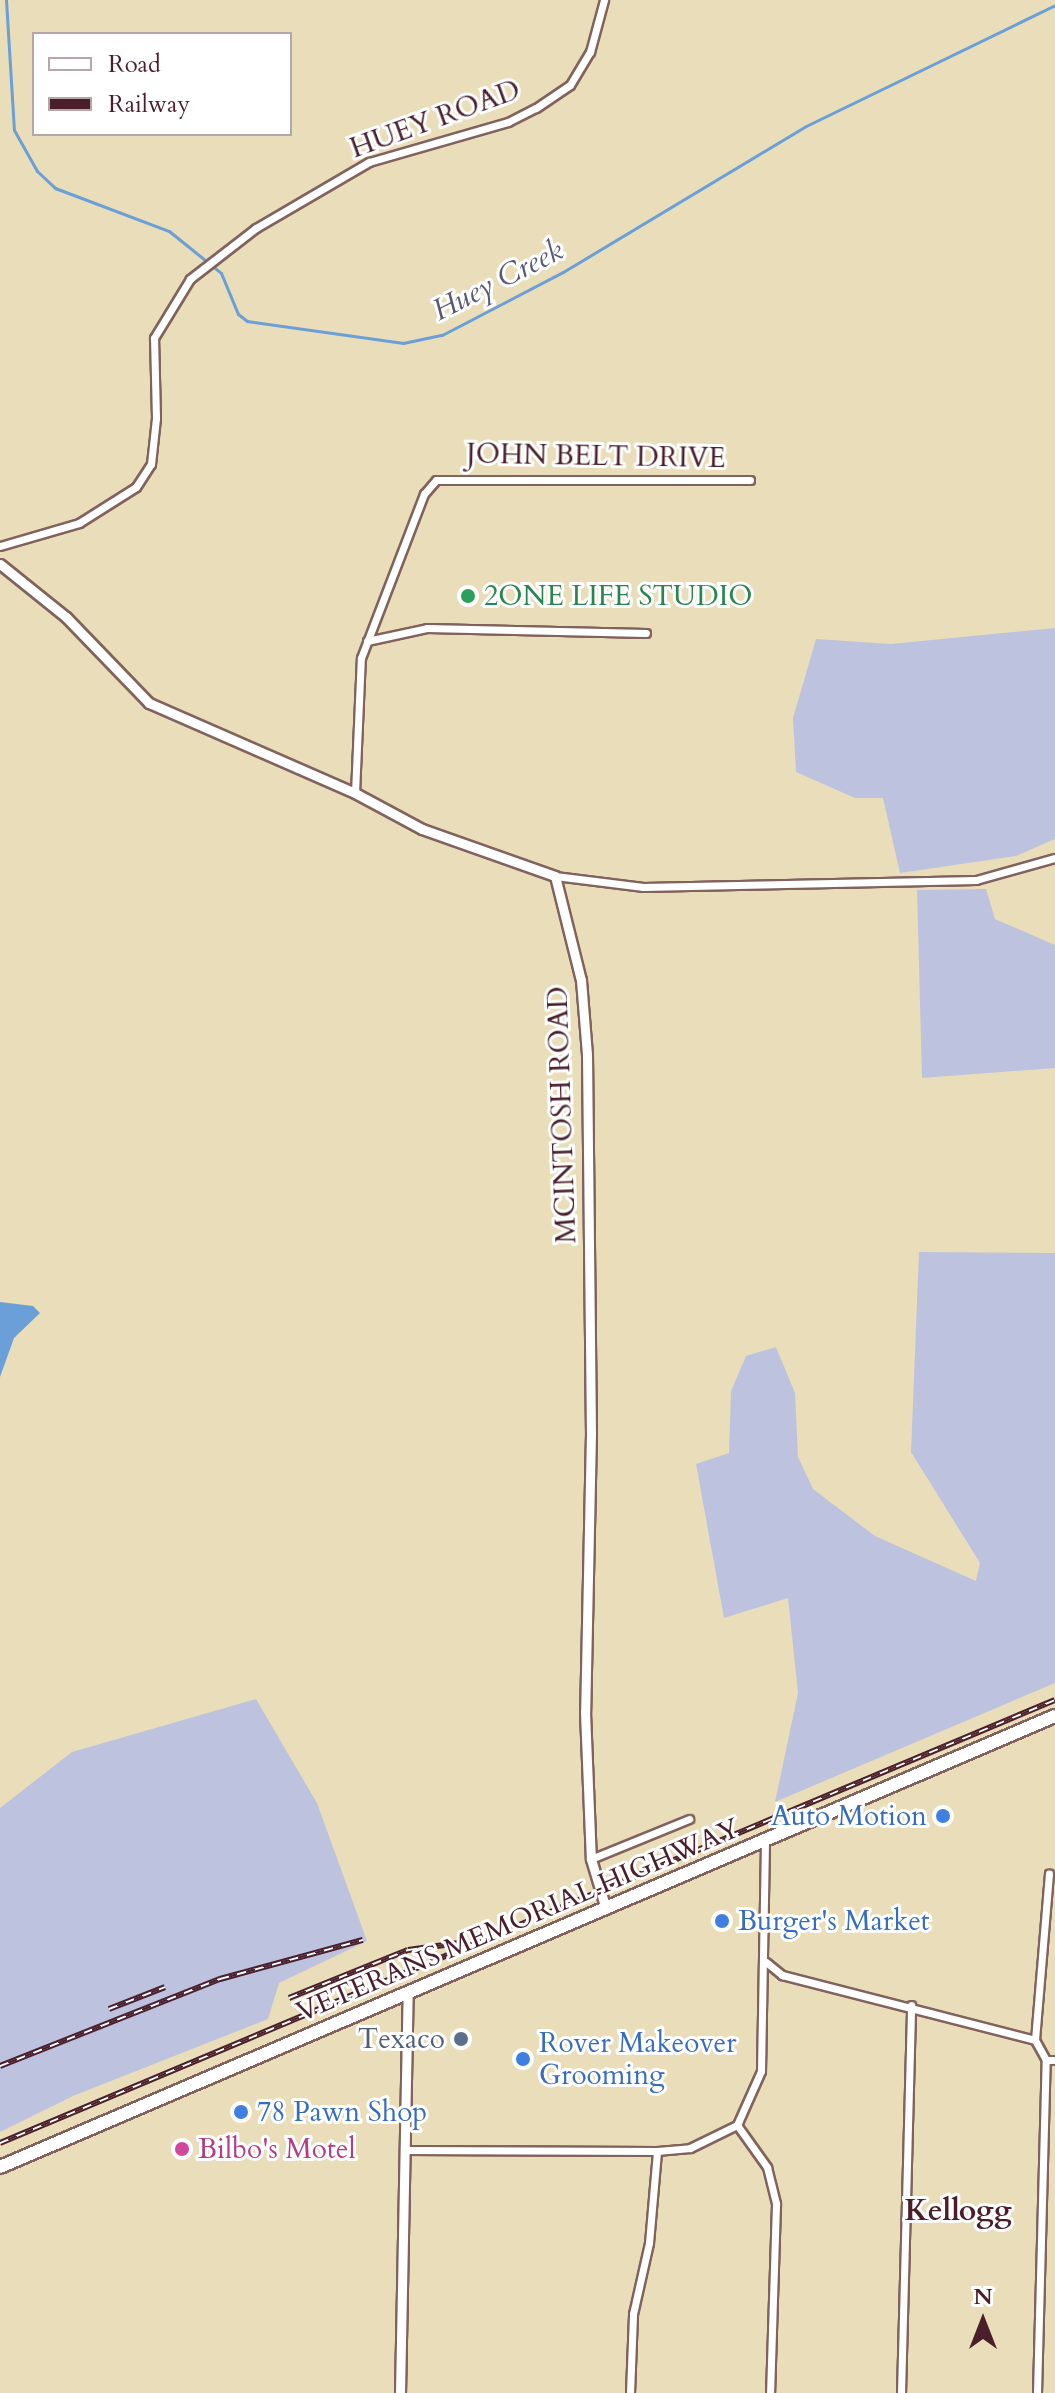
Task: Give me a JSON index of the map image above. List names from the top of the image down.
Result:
{
  "streets": {
    "main road": ["VETERANS MEMORIAL HIGHWAY"],
    "street": ["HUEY ROAD", "JOHN BELT DRIVE", "MCINTOSH ROAD"]
  },
  "crossings": [
    ["MCINTOSH ROAD", "VETERANS MEMORIAL HIGHWAY"]
  ],
  "districts": ["Kellogg"],
  "water": ["Huey Creek"],
  "places": [
    "2ONE LIFE STUDIO",
    "Auto Motion",
    "Burger's Market",
    "Texaco",
    "Rover Makeover Grooming",
    "78 Pawn Shop",
    "Bilbo's Motel"
  ],
  "legend": ["Road", "Railway"],
  "north": "top"
}
